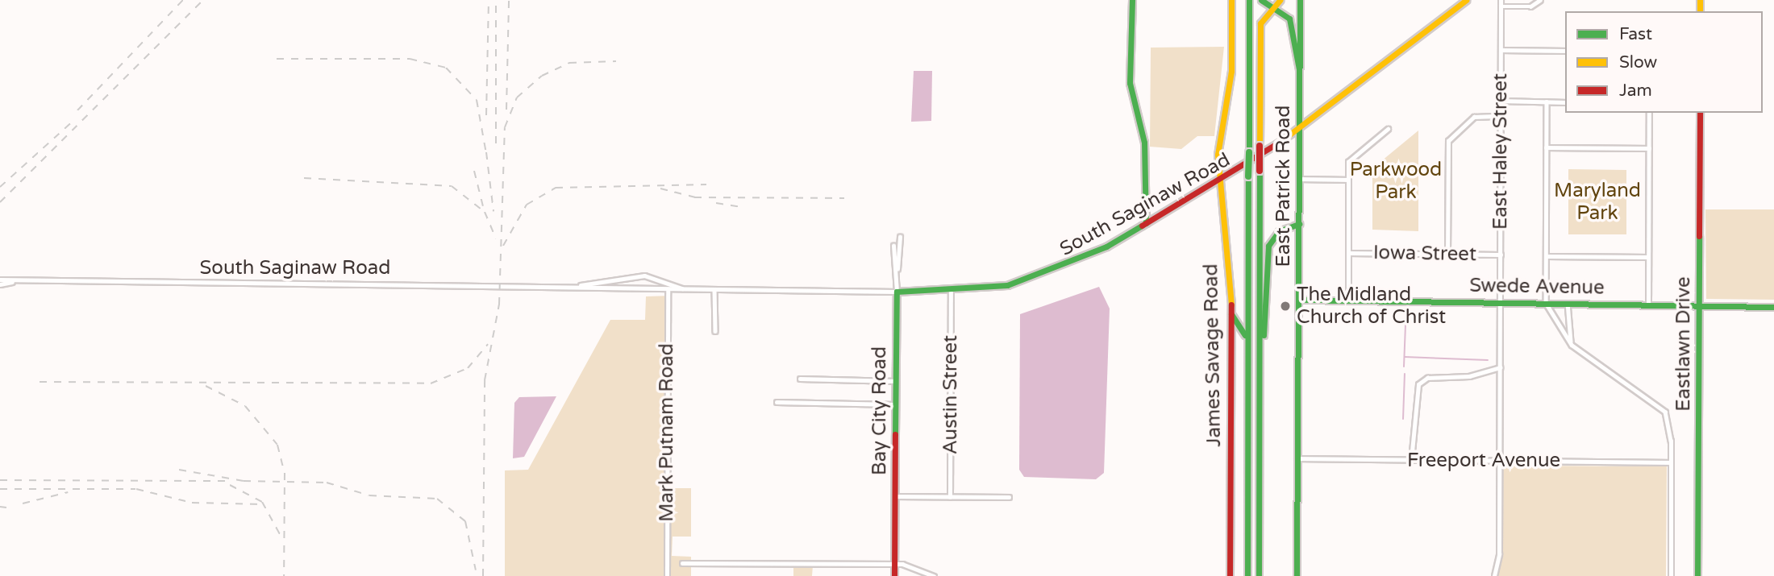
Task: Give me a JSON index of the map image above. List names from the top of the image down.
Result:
{
  "streets": {
    "main road": [
      "East Patrick Road",
      "South Saginaw Road",
      "Swede Avenue",
      "Eastlawn Drive",
      "James Savage Road",
      "Bay City Road"
    ],
    "street": [
      "East Haley Street",
      "Iowa Street",
      "Austin Street",
      "Mark Putnam Road",
      "Freeport Avenue"
    ]
  },
  "crossings": [
    ["East Haley Street", "Iowa Street"],
    ["East Haley Street", "Swede Avenue"],
    ["East Haley Street", "Freeport Avenue"],
    ["East Patrick Road", "South Saginaw Road"],
    ["East Patrick Road", "Swede Avenue"],
    ["East Patrick Road", "Freeport Avenue"],
    ["South Saginaw Road", "James Savage Road"],
    ["South Saginaw Road", "Austin Street"],
    ["South Saginaw Road", "Bay City Road"],
    ["South Saginaw Road", "Mark Putnam Road"],
    ["Swede Avenue", "Eastlawn Drive"]
  ],
  "parks": ["Parkwood Park", "Maryland Park"],
  "places": ["The Midland Church of Christ"],
  "legend": ["Fast", "Slow", "Jam"]
}
